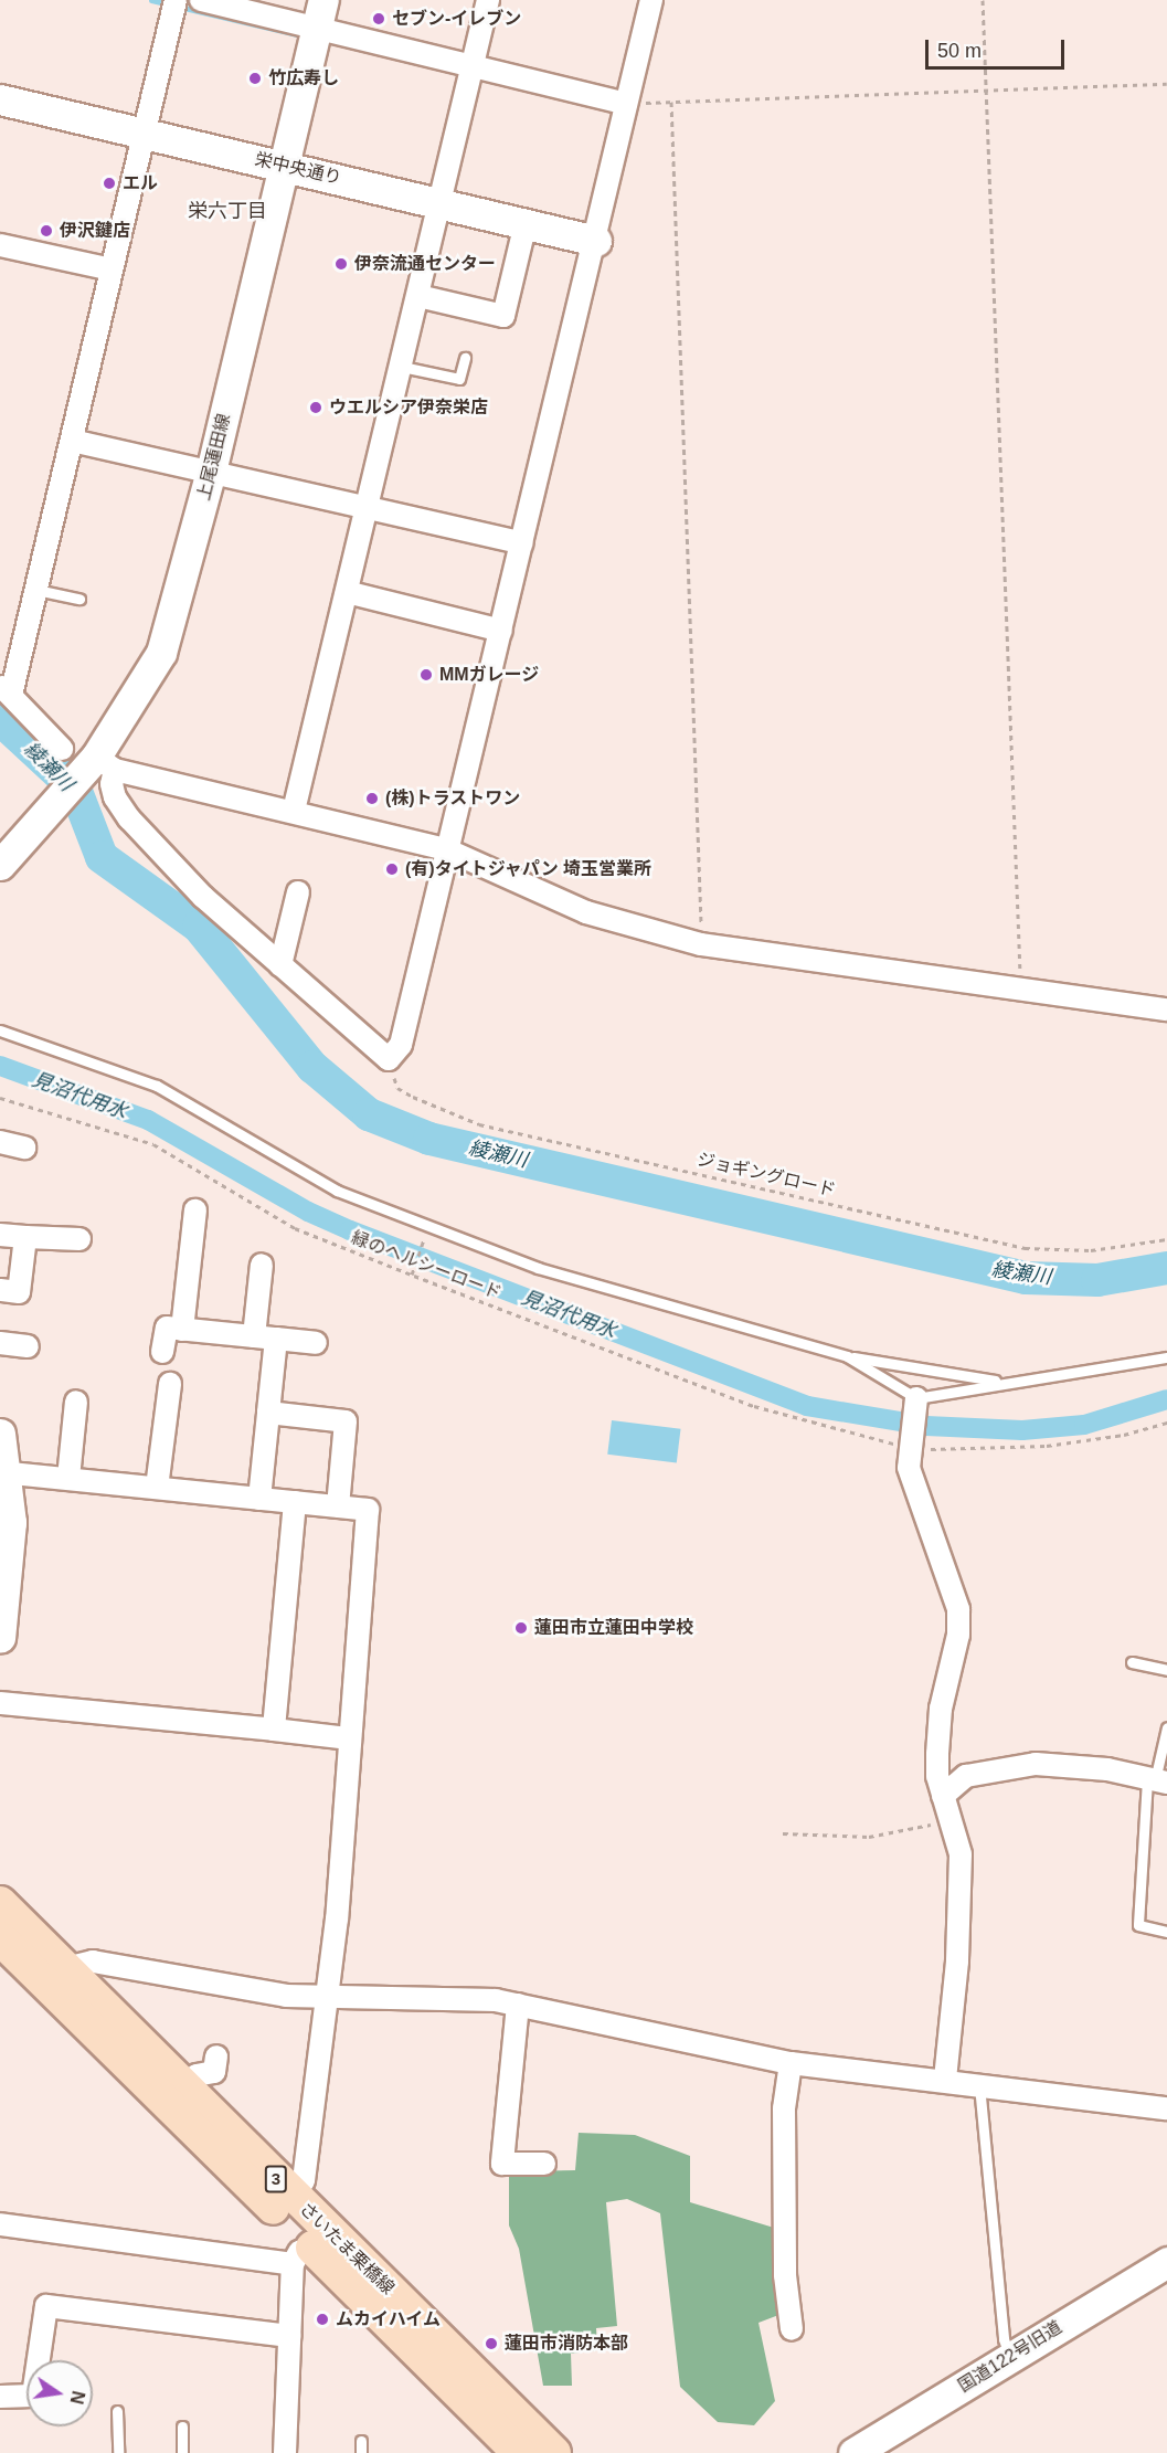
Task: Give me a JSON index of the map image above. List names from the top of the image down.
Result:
{
  "streets": {
    "main road": [
      "栄中央通り",
      "上尾蓮田線",
      "3",
      "さいたま栗橋線",
      "国道122号旧道"
    ],
    "path": ["ジョギングロード", "緑のヘルシーロード"]
  },
  "crossings": [
    ["栄中央通り", "上尾蓮田線"]
  ],
  "districts": ["栄六丁目"],
  "water": ["綾瀬川", "見沼代用水"],
  "places": [
    "セブン-イレブン",
    "竹広寿し",
    "エル",
    "伊沢鍵店",
    "伊奈流通センター",
    "ウエルシア伊奈栄店",
    "MMガレージ",
    "(株)トラストワン",
    "(有)タイトジャパン 埼玉営業所",
    "蓮田市立蓮田中学校",
    "ムカイハイム",
    "蓮田市消防本部"
  ],
  "scale_bar": "50 m",
  "north": "right"
}
